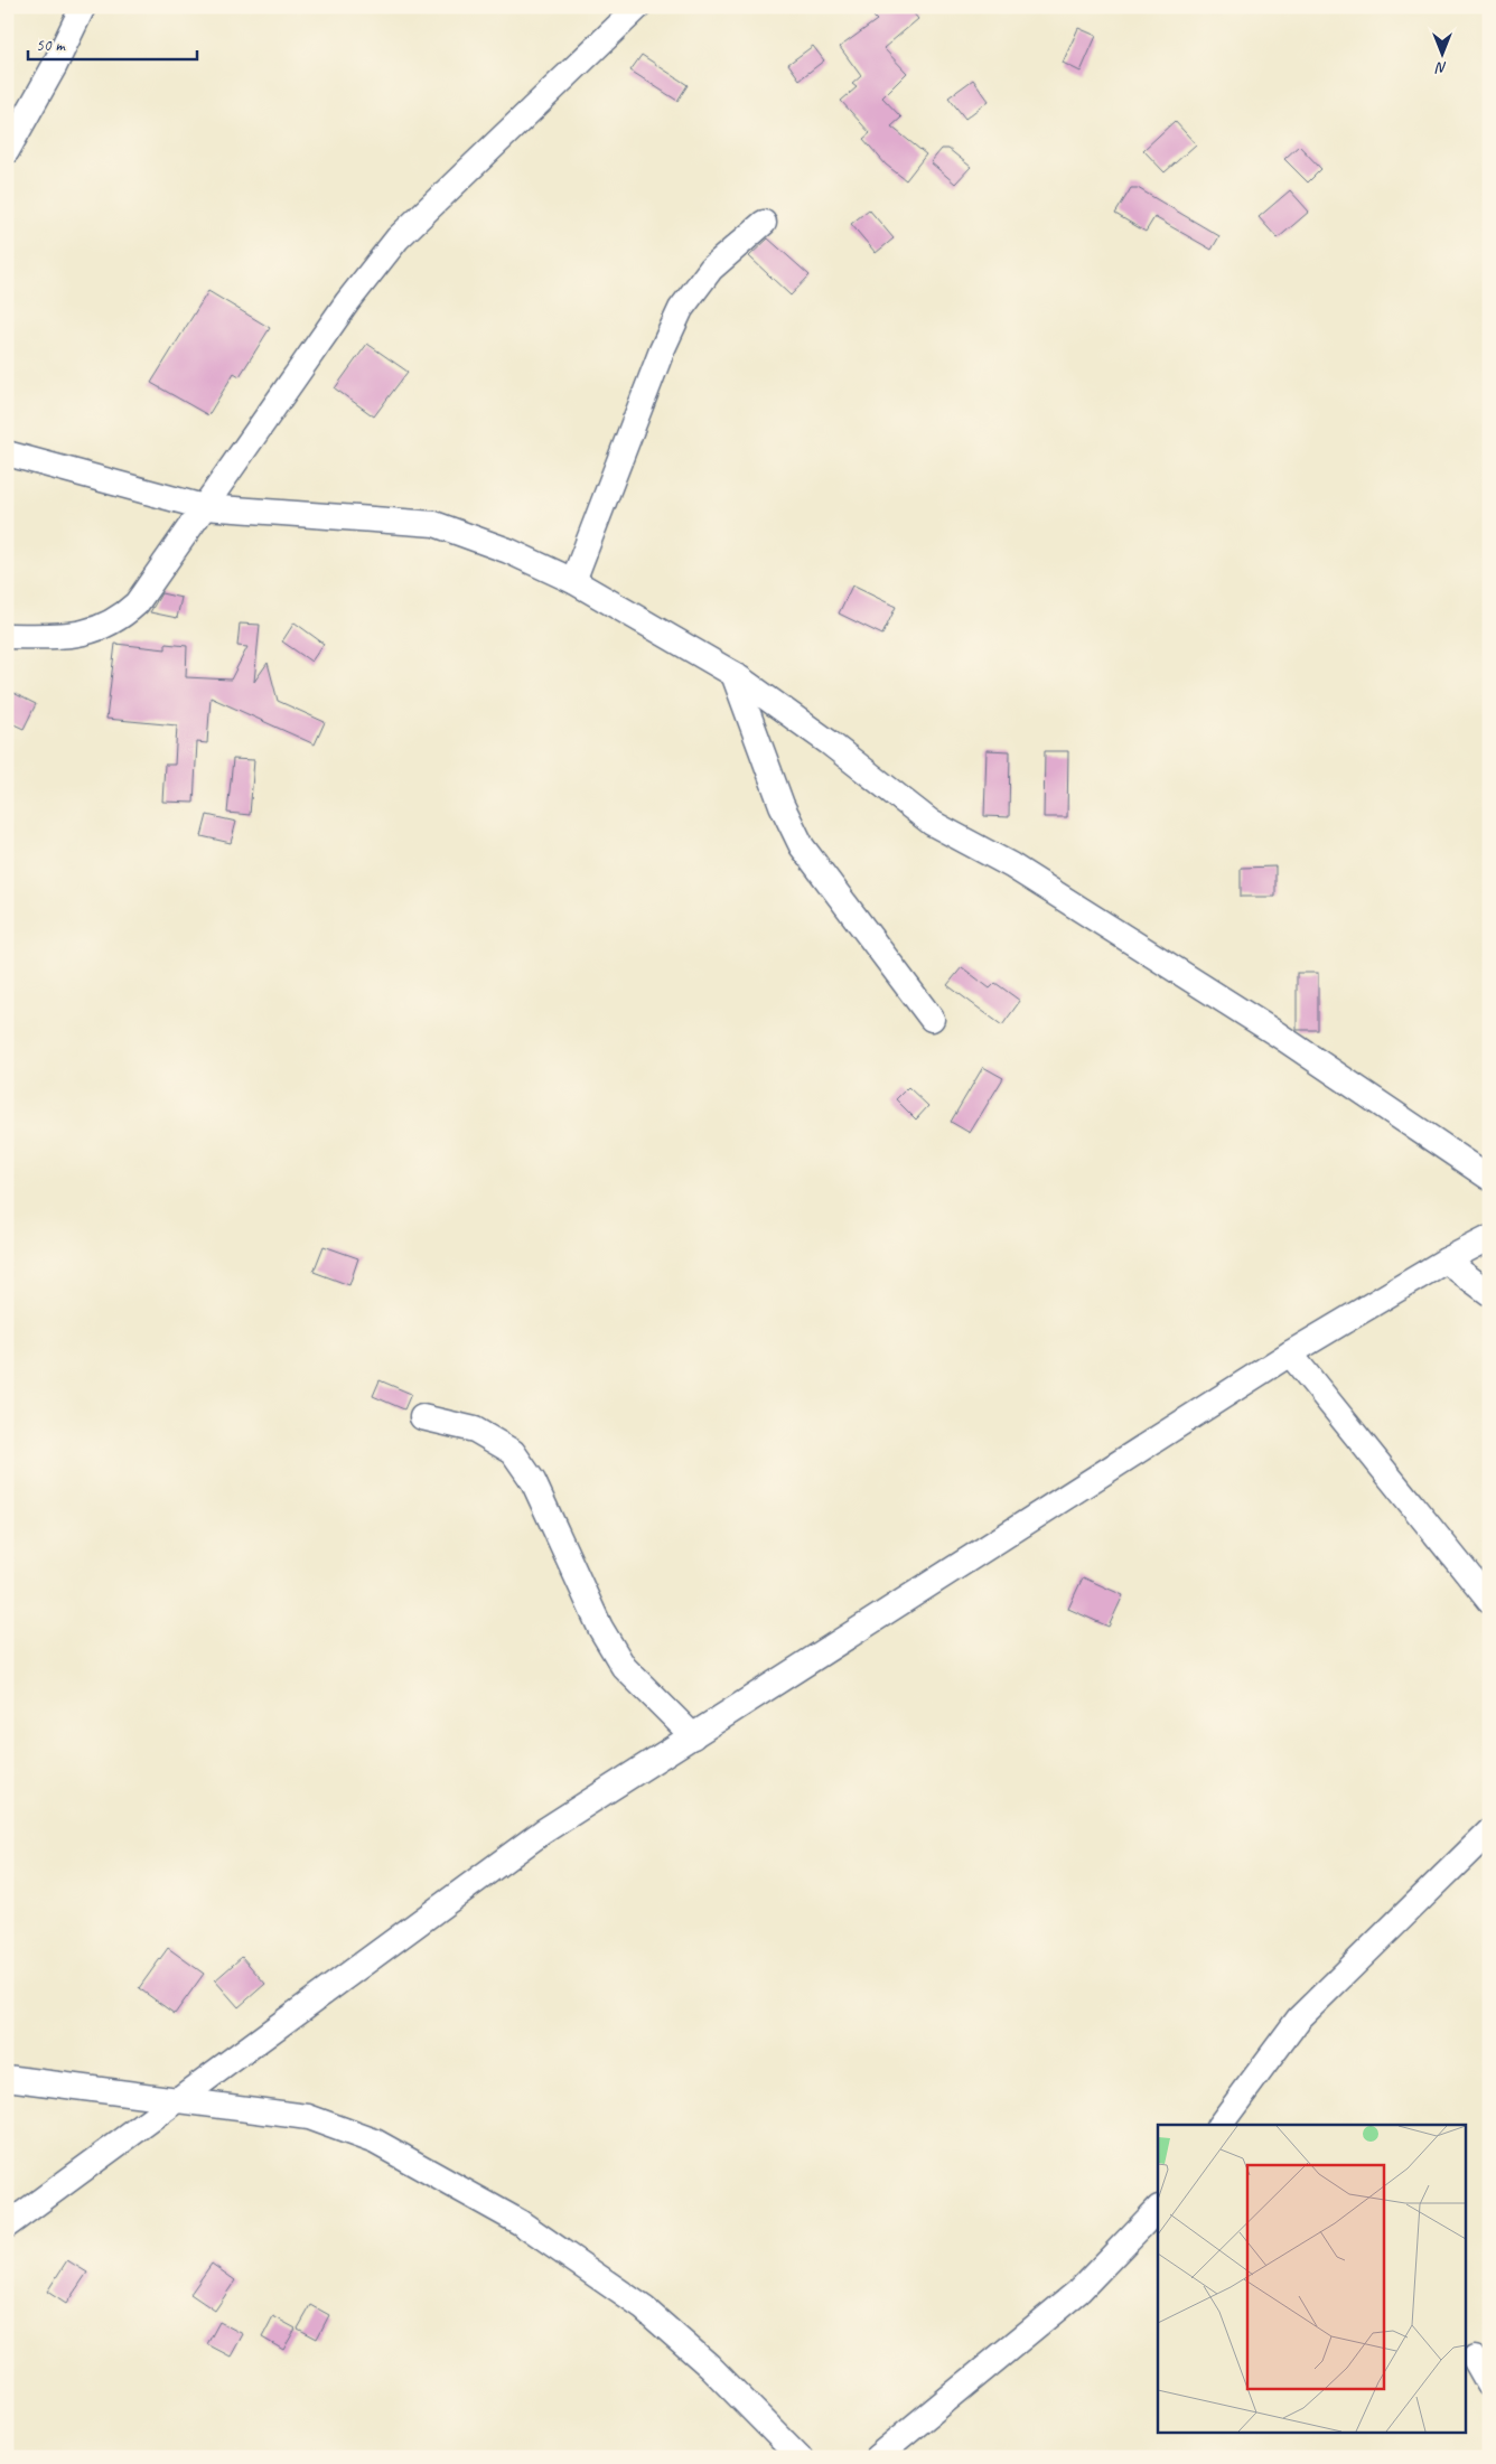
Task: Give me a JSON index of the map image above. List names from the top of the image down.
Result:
{
  "scale_bar": "50 m",
  "north": "bottom"
}
